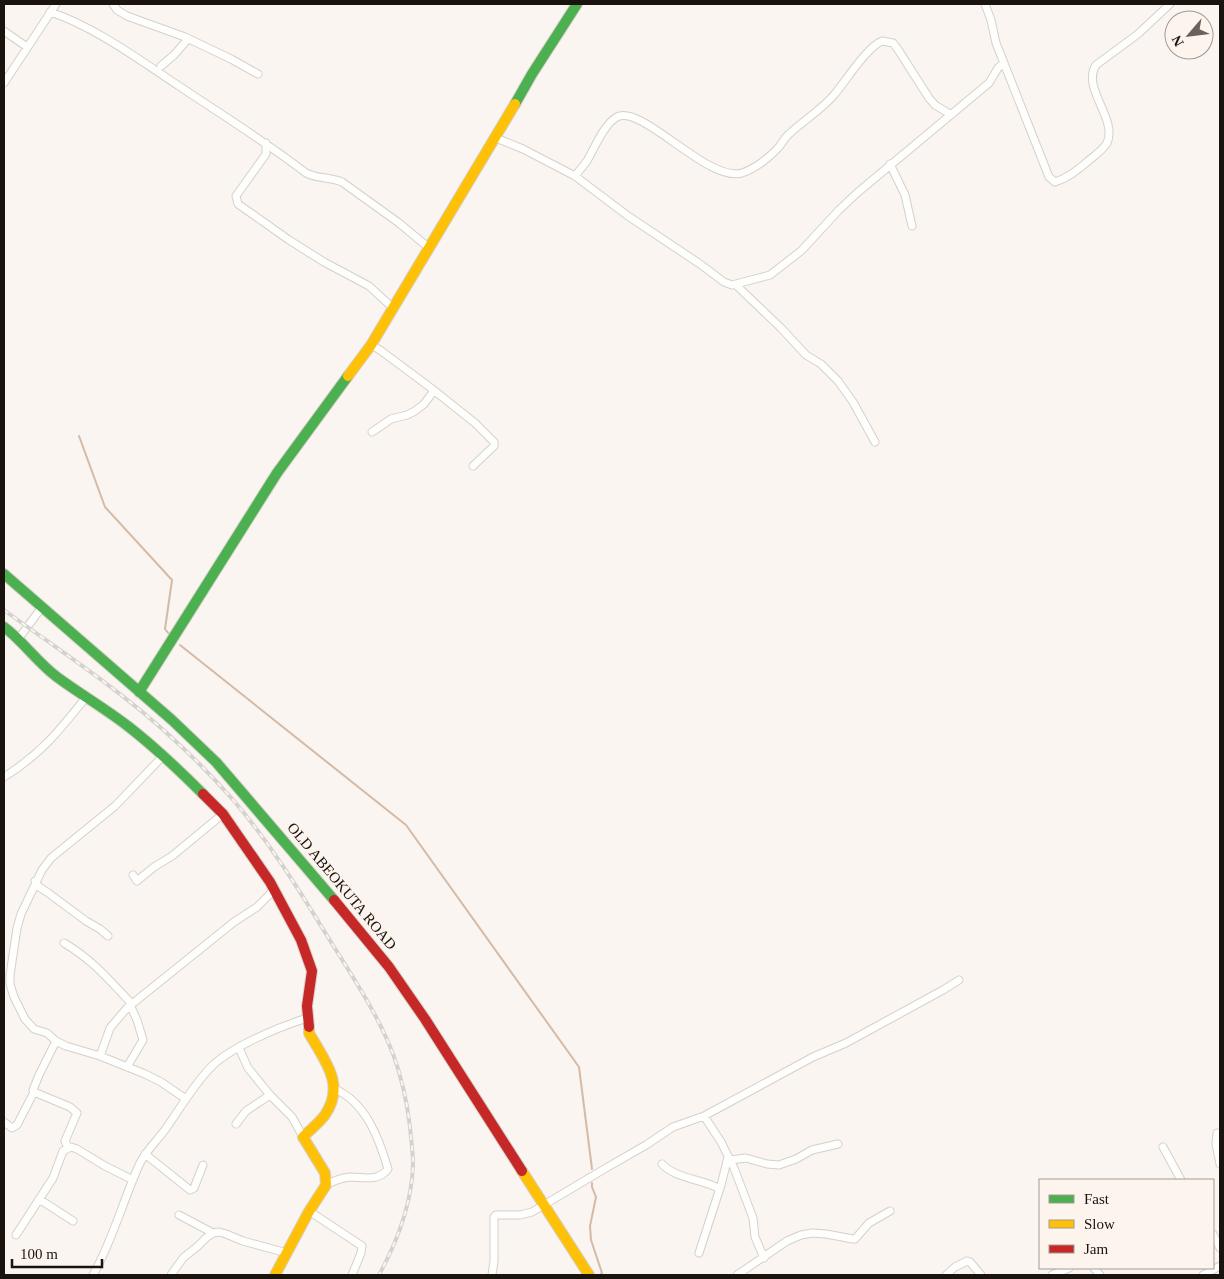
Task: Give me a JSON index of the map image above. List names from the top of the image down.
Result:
{
  "streets": {
    "main road": ["OLD ABEOKUTA ROAD"]
  },
  "legend": ["Fast", "Slow", "Jam"],
  "scale_bar": "100 m",
  "north": "bottom left"
}
